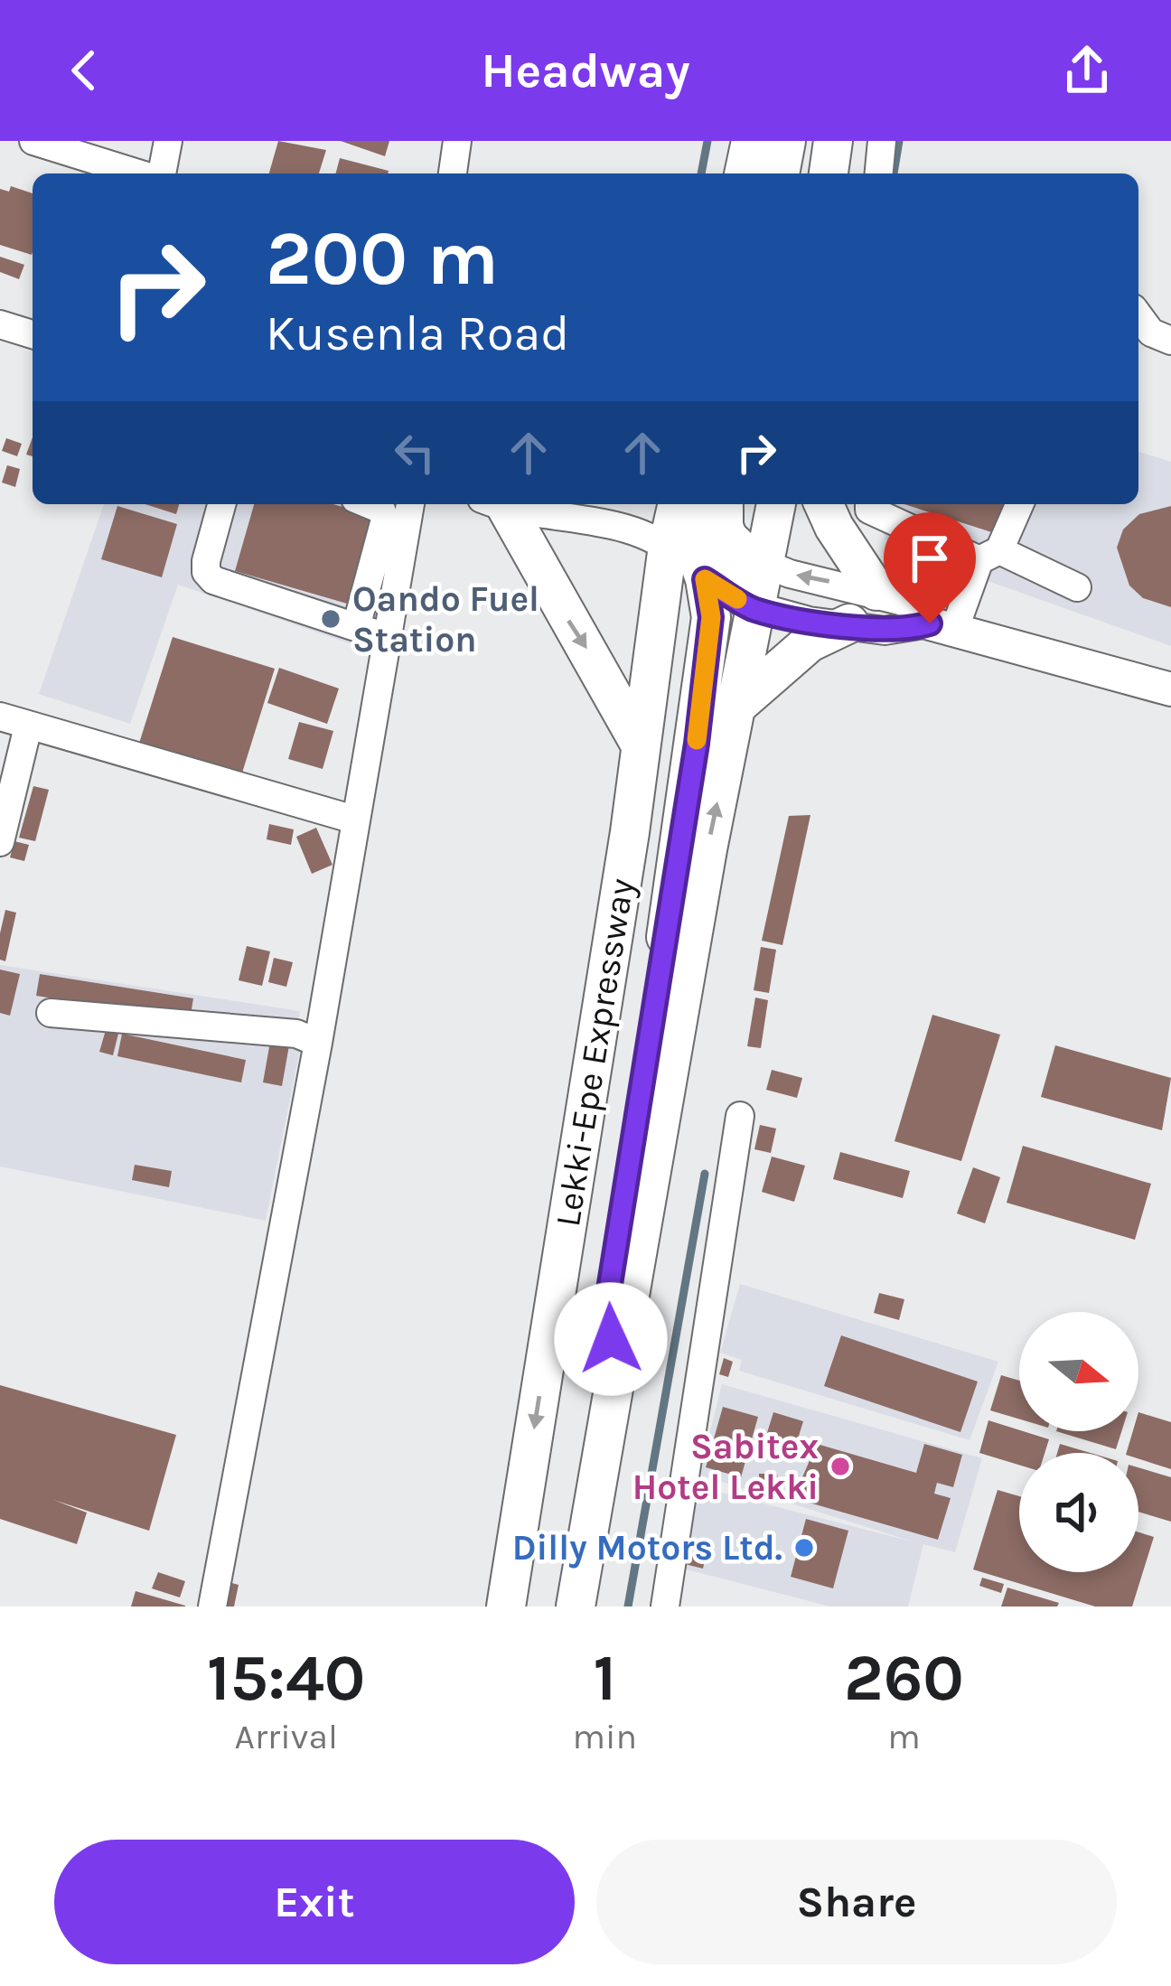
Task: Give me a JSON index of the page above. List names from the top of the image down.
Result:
{
  "streets": {
    "highway": ["Lekki-Epe Expressway"]
  },
  "places": ["Oando Fuel Station", "Sabitex Hotel Lekki", "Dilly Motors Ltd."],
  "north": "right",
  "page": {
    "header": "Headway",
    "turn": ["200 m", "Kusenla Road"],
    "eta": [
      "15:40",
      "Arrival",
      "1",
      "min",
      "260",
      "m"
    ],
    "buttons": ["Exit", "Share"]
  }
}
